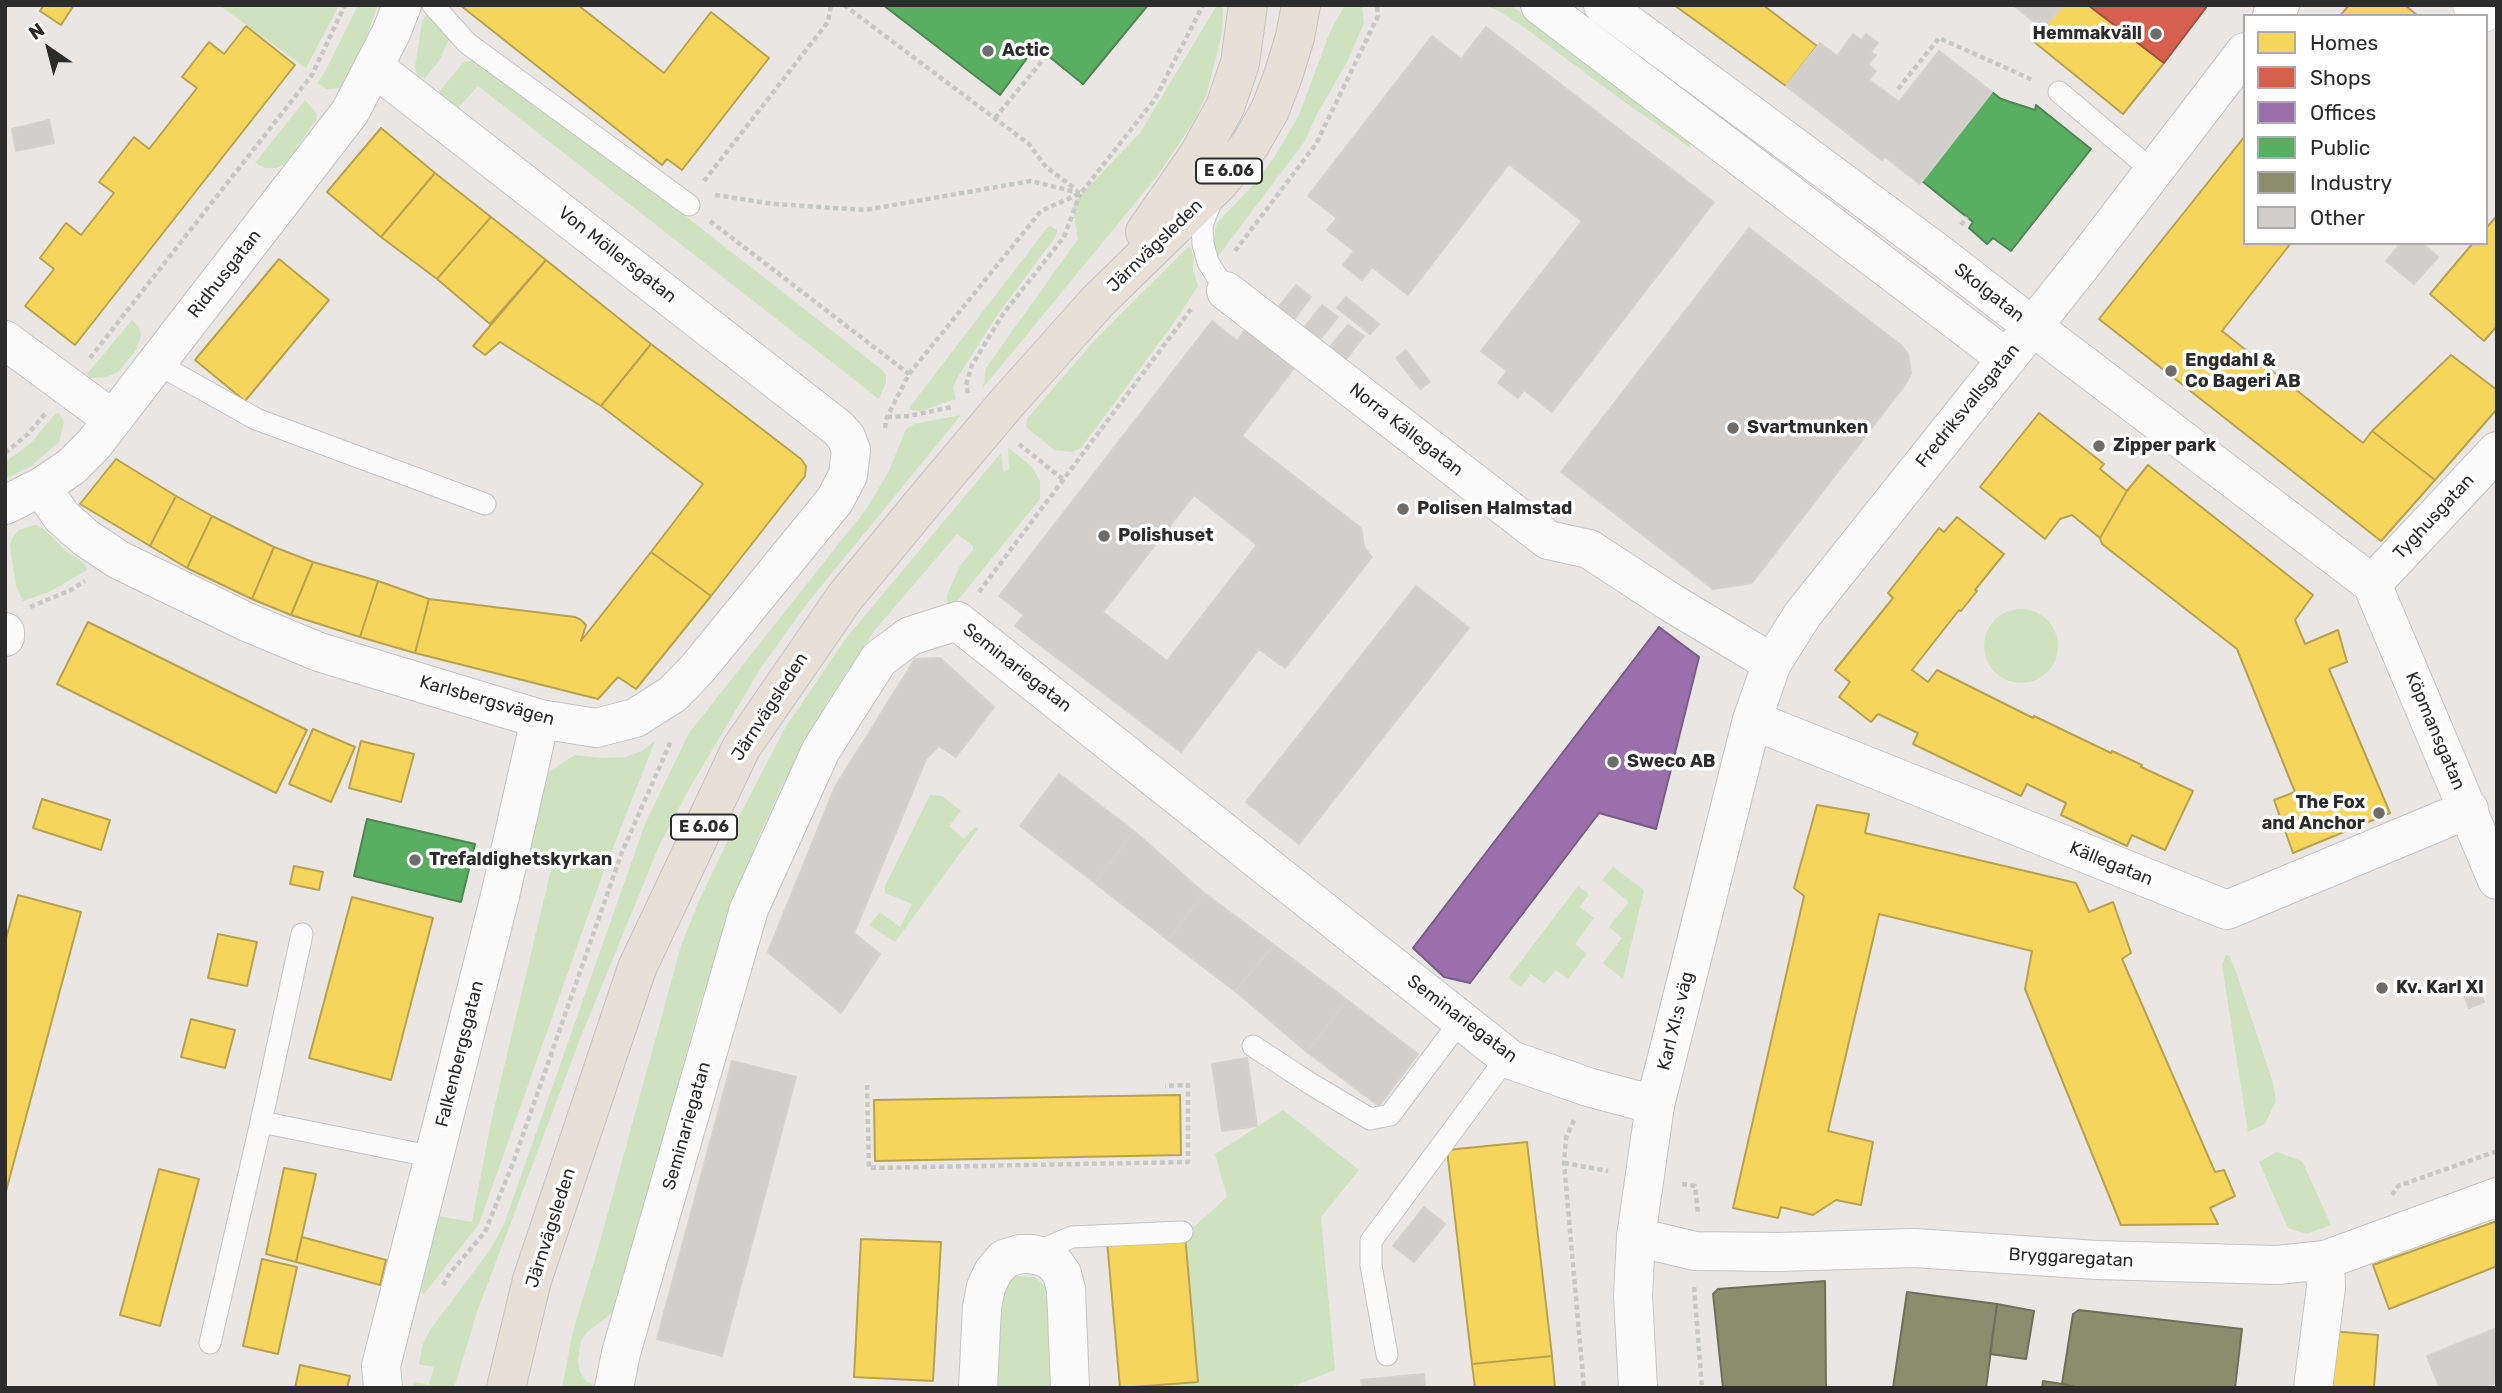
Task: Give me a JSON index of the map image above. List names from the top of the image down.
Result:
{
  "streets": {
    "highway": ["E 6.06", "Järnvägsleden"],
    "street": [
      "Von Möllersgatan",
      "Ridhusgatan",
      "Skolgatan",
      "Fredriksvallsgatan",
      "Norra Källegatan",
      "Tyghusgatan",
      "Seminariegatan",
      "Karlsbergsvägen",
      "Köpmansgatan",
      "Källegatan",
      "Karl XI:s väg",
      "Falkenbergsgatan",
      "Bryggaregatan"
    ]
  },
  "crossings": [
    ["Von Möllersgatan", "Ridhusgatan"],
    ["Von Möllersgatan", "Karlsbergsvägen"],
    ["Ridhusgatan", "Karlsbergsvägen"],
    ["Skolgatan", "Fredriksvallsgatan"],
    ["Skolgatan", "Tyghusgatan"],
    ["Skolgatan", "Köpmansgatan"],
    ["Fredriksvallsgatan", "Norra Källegatan"],
    ["Fredriksvallsgatan", "Karl XI:s väg"],
    ["Norra Källegatan", "Karl XI:s väg"],
    ["Tyghusgatan", "Köpmansgatan"],
    ["Seminariegatan", "Karl XI:s väg"],
    ["Karlsbergsvägen", "Falkenbergsgatan"],
    ["Köpmansgatan", "Källegatan"],
    ["Källegatan", "Karl XI:s väg"],
    ["Karl XI:s väg", "Bryggaregatan"]
  ],
  "places": [
    "Hemmakväll",
    "Actic",
    "Engdahl & Co Bageri AB",
    "Svartmunken",
    "Zipper park",
    "Polisen Halmstad",
    "Polishuset",
    "Sweco AB",
    "The Fox and Anchor",
    "Trefaldighetskyrkan",
    "Kv. Karl XI"
  ],
  "legend": [
    "Homes",
    "Shops",
    "Offices",
    "Public",
    "Industry",
    "Other"
  ],
  "north": "top left"
}
